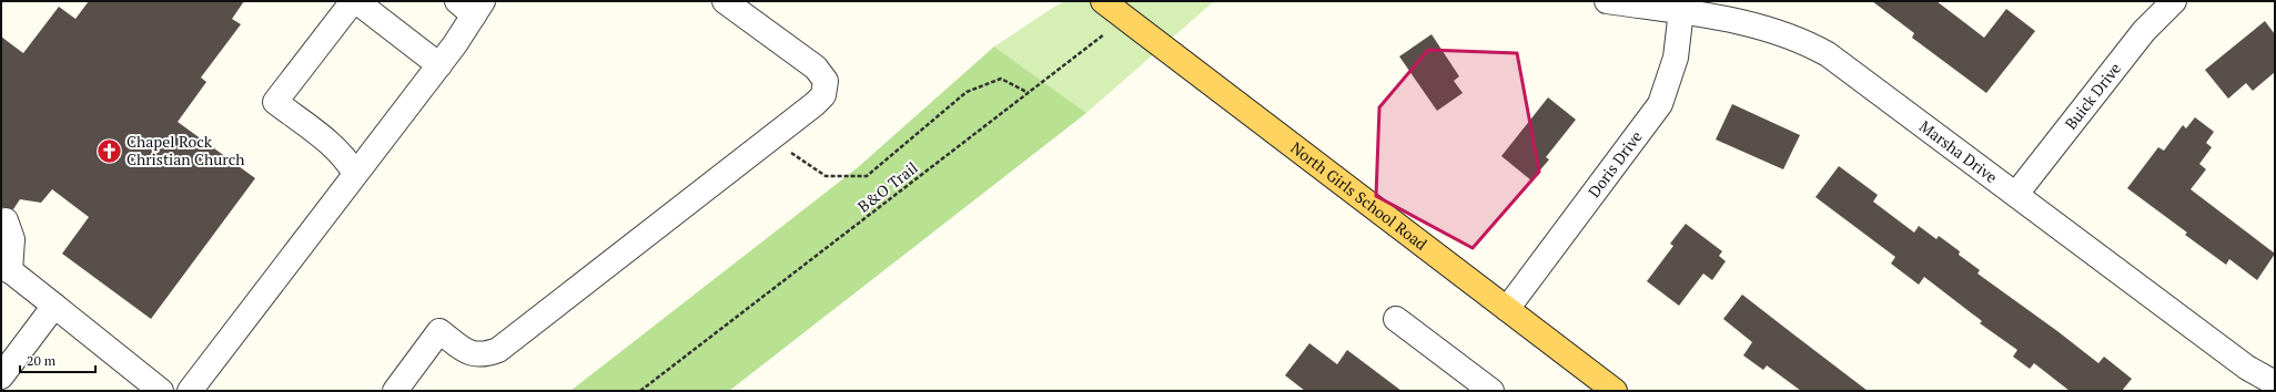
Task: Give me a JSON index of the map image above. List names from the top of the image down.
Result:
{
  "streets": {
    "main road": ["North Girls School Road"],
    "street": ["Buick Drive", "Marsha Drive", "Doris Drive"],
    "path": ["B&O Trail"]
  },
  "crossings": [
    ["Buick Drive", "Marsha Drive"],
    ["Marsha Drive", "Doris Drive"],
    ["Doris Drive", "North Girls School Road"],
    ["B&O Trail", "North Girls School Road"]
  ],
  "places": {
    "church": ["Chapel Rock Christian Church"]
  },
  "scale_bar": "20 m"
}
